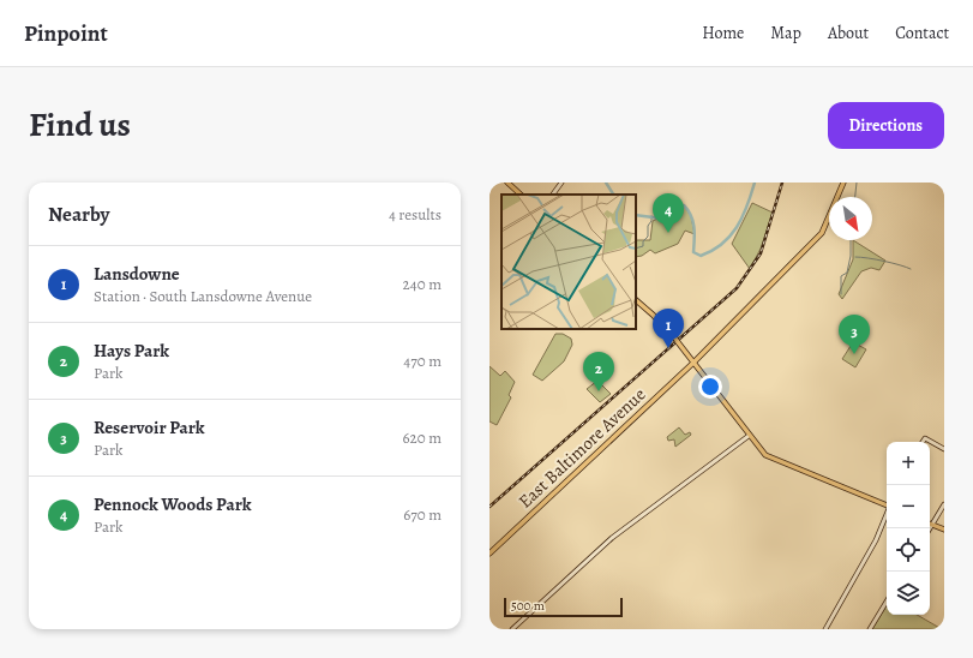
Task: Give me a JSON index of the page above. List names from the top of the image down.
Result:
{
  "streets": {
    "main road": ["East Baltimore Avenue"]
  },
  "scale_bar": "500 m",
  "north": "bottom right",
  "page": {
    "header": "Pinpoint",
    "nav": [
      "Home",
      "Map",
      "About",
      "Contact"
    ],
    "title": "Find us",
    "buttons": "Directions",
    "heading": ["Nearby", "4 results"],
    "pins": [
      "4",
      "1",
      "3",
      "2"
    ],
    "list": [
      {
        "mark": "1",
        "name": "Lansdowne",
        "note": "Station · South Lansdowne Avenue",
        "value": "240 m"
      },
      {
        "mark": "2",
        "name": "Hays Park",
        "note": "Park",
        "value": "470 m"
      },
      {
        "mark": "3",
        "name": "Reservoir Park",
        "note": "Park",
        "value": "620 m"
      },
      {
        "mark": "4",
        "name": "Pennock Woods Park",
        "note": "Park",
        "value": "670 m"
      }
    ],
    "map_buttons": ["+", "−"],
    "scale": "500 m"
  }
}
